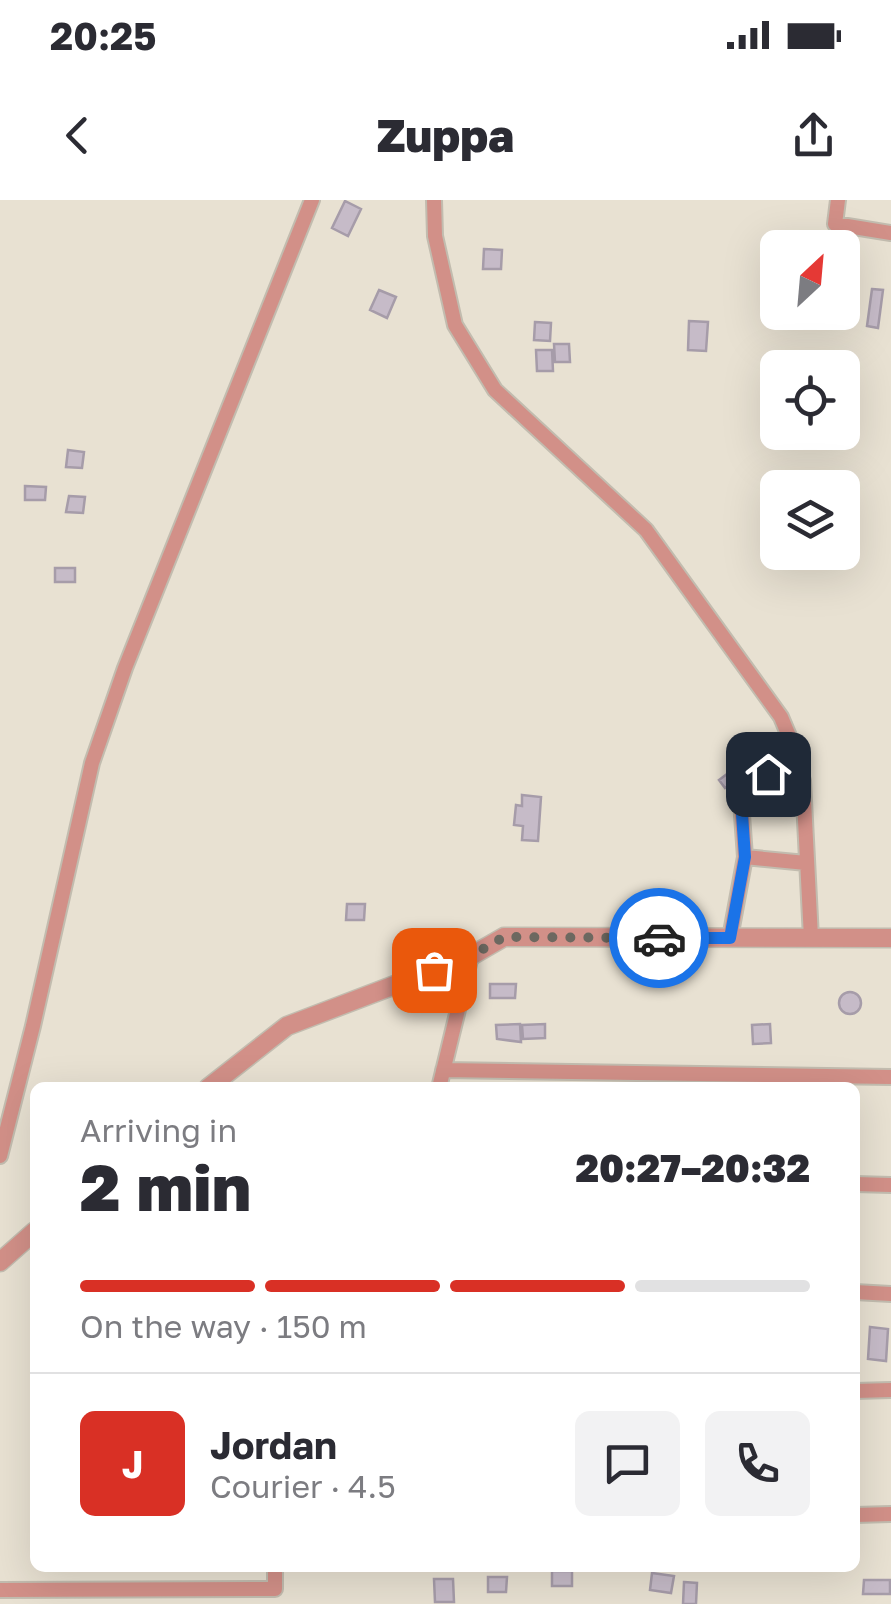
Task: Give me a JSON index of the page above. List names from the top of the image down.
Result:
{
  "north": "top right",
  "page": {
    "status": "20:25",
    "header": "Zuppa",
    "heading": ["2 min", "Arriving in", "20:27–20:32"],
    "panel": ["Jordan", "Courier · 4.5"],
    "bar": "On the way · 150 m",
    "round": "J"
  }
}
